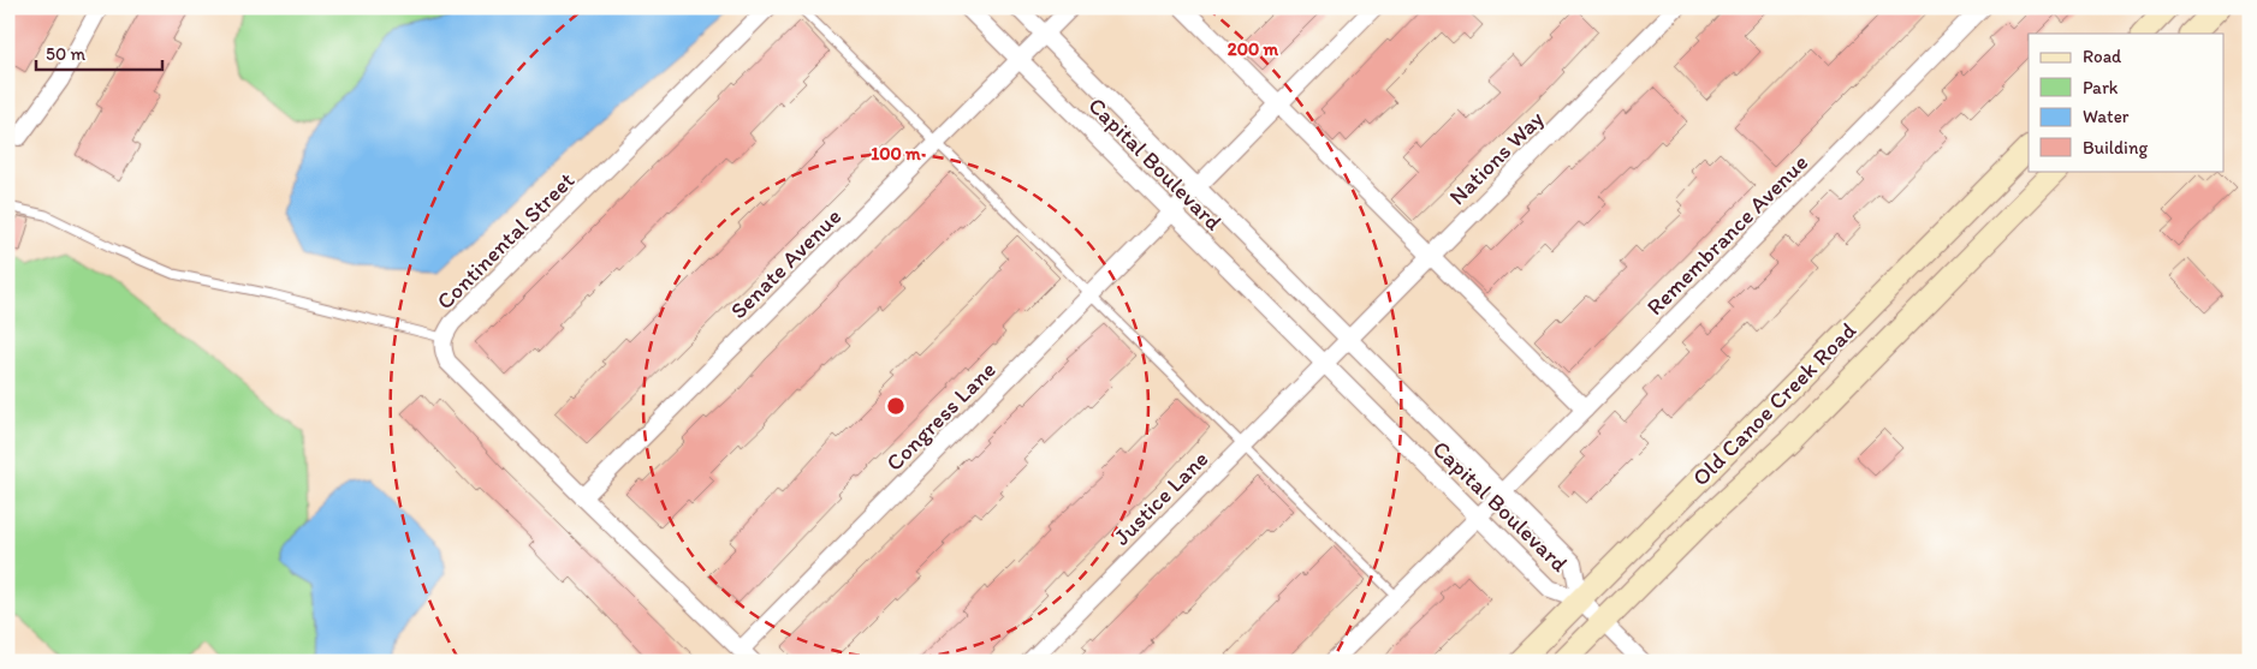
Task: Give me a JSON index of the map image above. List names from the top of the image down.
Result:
{
  "streets": {
    "main road": ["Old Canoe Creek Road"],
    "street": [
      "Nations Way",
      "Capital Boulevard",
      "Remembrance Avenue",
      "Continental Street",
      "Senate Avenue",
      "Congress Lane",
      "Justice Lane"
    ]
  },
  "crossings": [
    ["Nations Way", "Capital Boulevard"],
    ["Nations Way", "Justice Lane"],
    ["Capital Boulevard", "Remembrance Avenue"],
    ["Capital Boulevard", "Senate Avenue"],
    ["Capital Boulevard", "Old Canoe Creek Road"],
    ["Capital Boulevard", "Congress Lane"],
    ["Capital Boulevard", "Justice Lane"],
    ["Continental Street", "Senate Avenue"],
    ["Continental Street", "Congress Lane"]
  ],
  "legend": [
    "Road",
    "Park",
    "Water",
    "Building"
  ],
  "scale_bar": "50 m",
  "rings": ["200 m", "100 m"]
}
